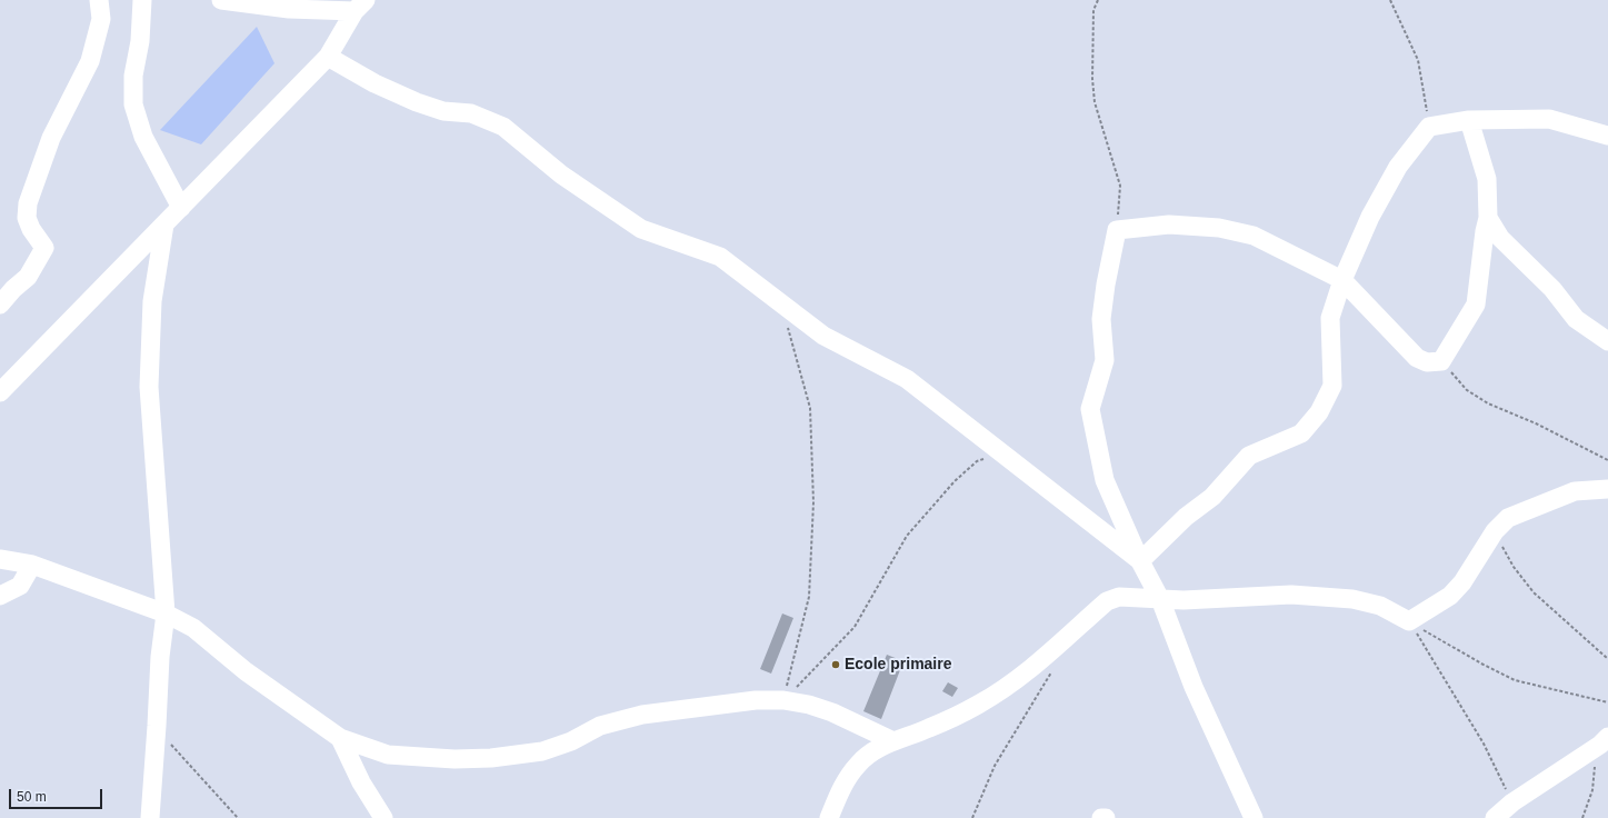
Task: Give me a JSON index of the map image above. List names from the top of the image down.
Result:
{
  "places": ["Ecole primaire"],
  "scale_bar": "50 m"
}
